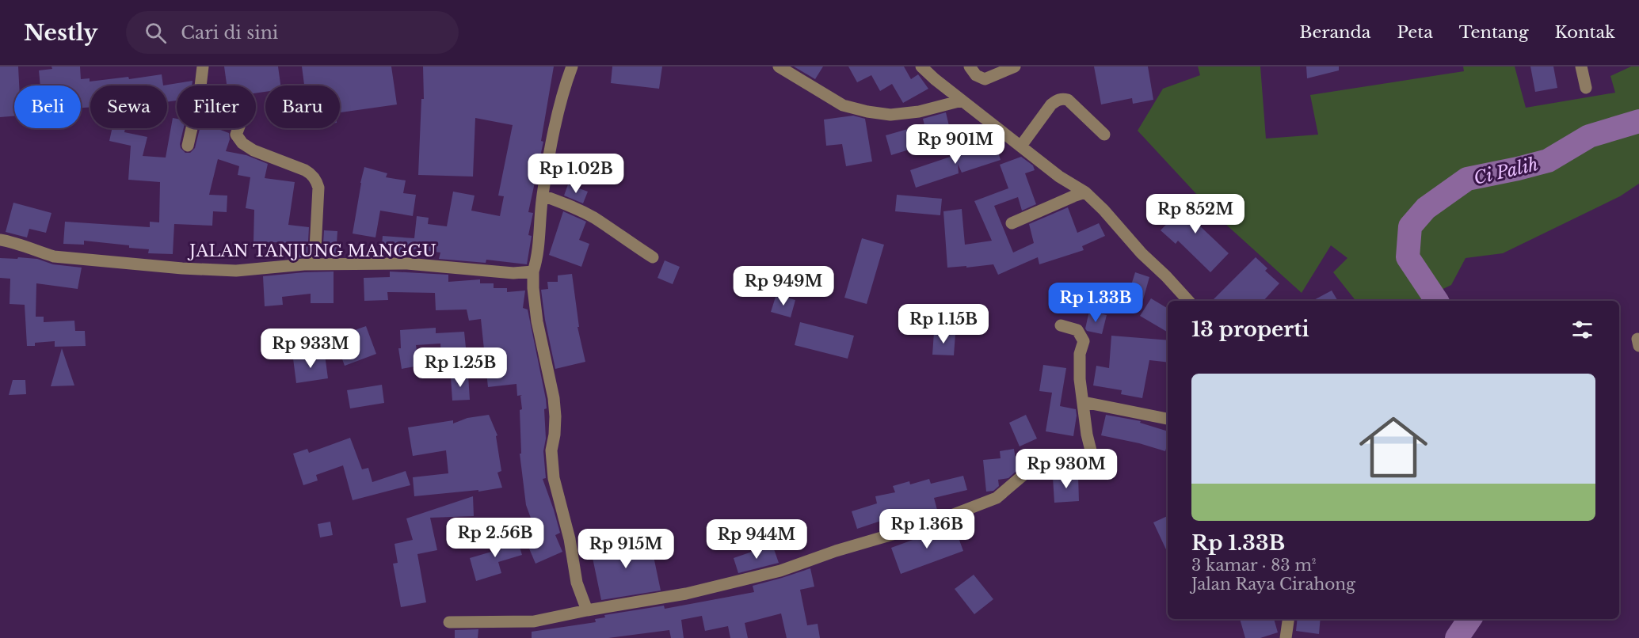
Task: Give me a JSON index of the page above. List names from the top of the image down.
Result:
{
  "streets": {
    "street": ["JALAN TANJUNG MANGGU"]
  },
  "water": ["Ci Palih"],
  "page": {
    "header": "Nestly",
    "search": "Cari di sini",
    "nav": [
      "Beranda",
      "Peta",
      "Tentang",
      "Kontak"
    ],
    "chip": [
      "Beli",
      "Sewa",
      "Filter",
      "Baru"
    ],
    "price": [
      "Rp 901M",
      "Rp 1.02B",
      "Rp 852M",
      "Rp 949M",
      "Rp 1.33B",
      "Rp 1.15B",
      "Rp 933M",
      "Rp 1.25B",
      "Rp 930M",
      "Rp 1.36B",
      "Rp 2.56B",
      "Rp 944M",
      "Rp 915M"
    ],
    "heading": "13 properti",
    "list": [
      {
        "name": "Rp 1.33B",
        "note": "3 kamar · 83 m² · Jalan Raya Cirahong"
      }
    ]
  }
}
